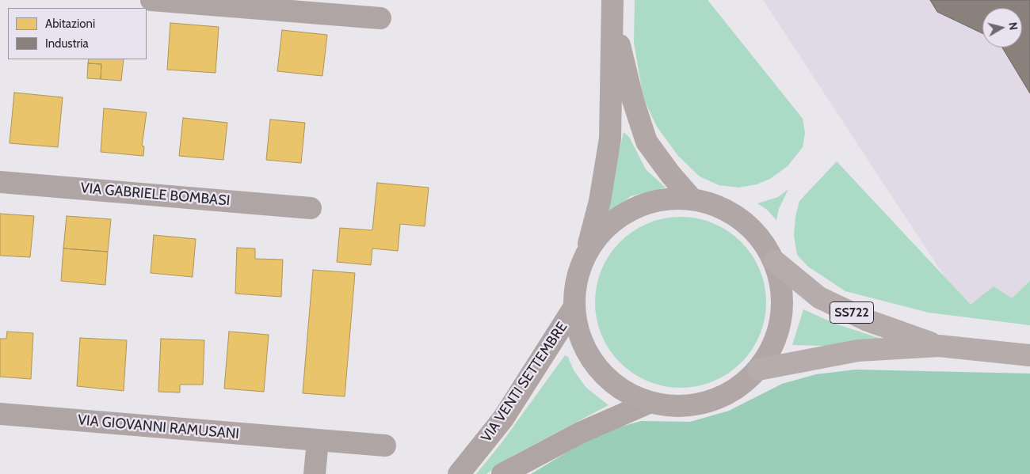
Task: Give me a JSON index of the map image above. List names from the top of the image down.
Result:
{
  "streets": {
    "highway": ["SS722"],
    "main road": ["VIA VENTI SETTEMBRE"],
    "street": ["VIA GABRIELE BOMBASI", "VIA GIOVANNI RAMUSANI"]
  },
  "legend": ["Abitazioni", "Industria"],
  "north": "right"
}
